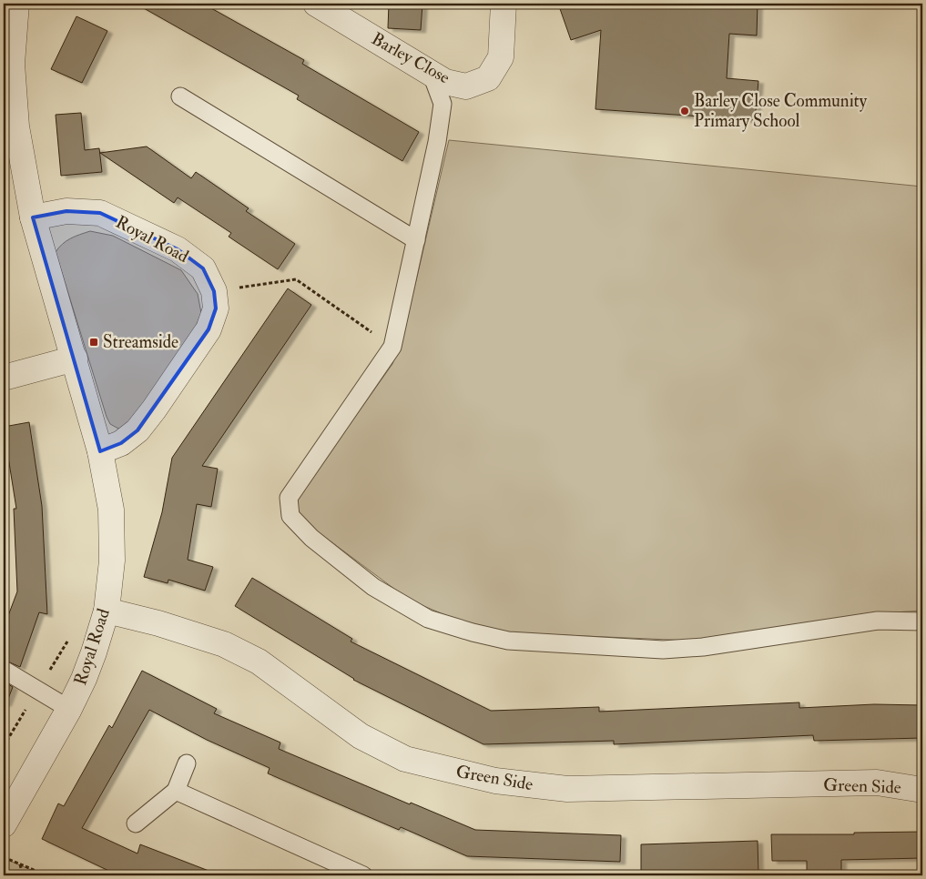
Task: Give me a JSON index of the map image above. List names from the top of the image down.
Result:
{
  "streets": {
    "street": ["Barley Close", "Royal Road", "Green Side"]
  },
  "crossings": [
    ["Royal Road", "Green Side"]
  ],
  "places": {
    "other": ["Barley Close Community Primary School"],
    "transit": ["Streamside"]
  }
}
